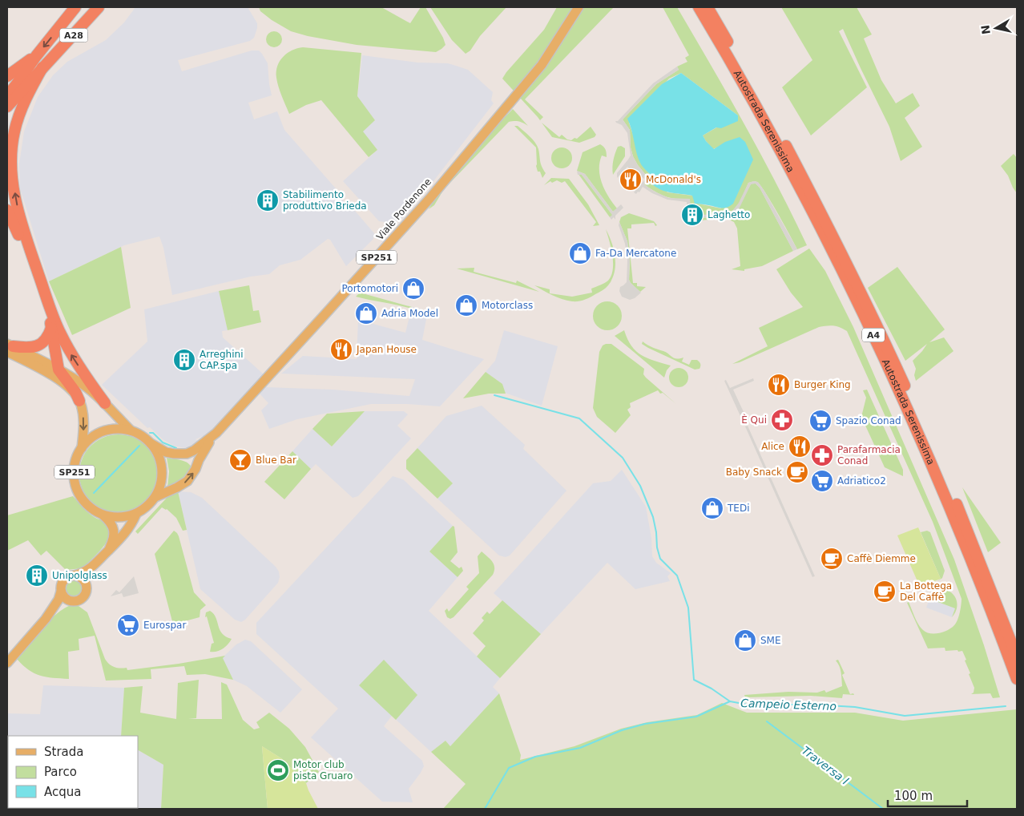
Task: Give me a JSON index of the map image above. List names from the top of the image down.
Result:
{
  "streets": {
    "highway": ["A28", "Autostrada Serenissima", "A4"],
    "main road": ["Viale Pordenone", "SP251"]
  },
  "crossings": [
    ["Viale Pordenone", "SP251"]
  ],
  "water": ["Campeio Esterno", "Traversa I"],
  "places": {
    "restaurant": [
      "McDonald's",
      "Japan House",
      "Burger King",
      "Alice"
    ],
    "building": [
      "Stabilimento produttivo Brieda",
      "Laghetto",
      "Arreghini CAP.spa",
      "Unipolglass"
    ],
    "shop": [
      "Fa-Da Mercatone",
      "Portomotori",
      "Motorclass",
      "Adria Model",
      "TEDi",
      "SME"
    ],
    "pharmacy": ["È Qui", "Parafarmacia Conad"],
    "supermarket": ["Spazio Conad", "Adriatico2", "Eurospar"],
    "bar": ["Blue Bar"],
    "cafe": ["Baby Snack", "Caffè Diemme", "La Bottega Del Caffè"],
    "sports": ["Motor club pista Gruaro"]
  },
  "legend": ["Strada", "Parco", "Acqua"],
  "scale_bar": "100 m",
  "north": "left"
}
